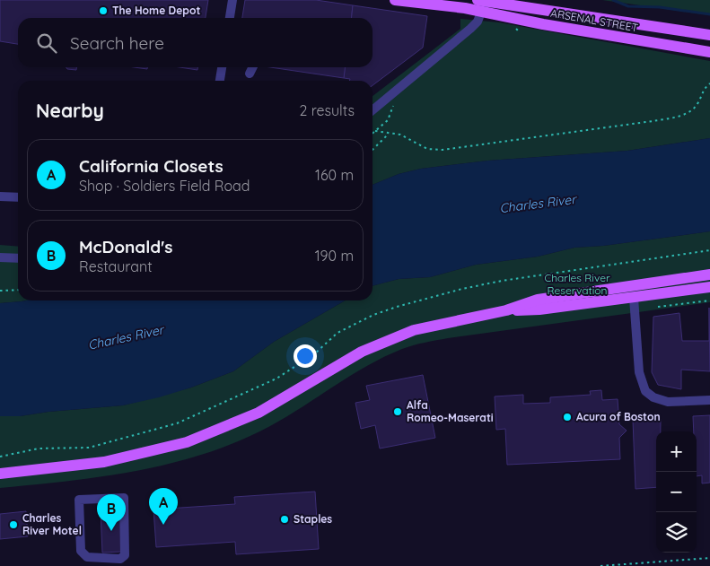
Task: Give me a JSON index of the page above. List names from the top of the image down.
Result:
{
  "streets": {
    "main road": ["ARSENAL STREET"]
  },
  "water": ["Charles River"],
  "parks": ["Charles River Reservation"],
  "places": [
    "The Home Depot",
    "Alfa Romeo-Maserati",
    "Acura of Boston",
    "Staples",
    "Charles River Motel"
  ],
  "page": {
    "search": "Search here",
    "heading": ["Nearby", "2 results"],
    "list": [
      {
        "mark": "A",
        "name": "California Closets",
        "note": "Shop · Soldiers Field Road",
        "value": "160 m"
      },
      {
        "mark": "B",
        "name": "McDonald's",
        "note": "Restaurant",
        "value": "190 m"
      }
    ],
    "map_buttons": ["+", "−"],
    "pins": ["A", "B"]
  }
}
